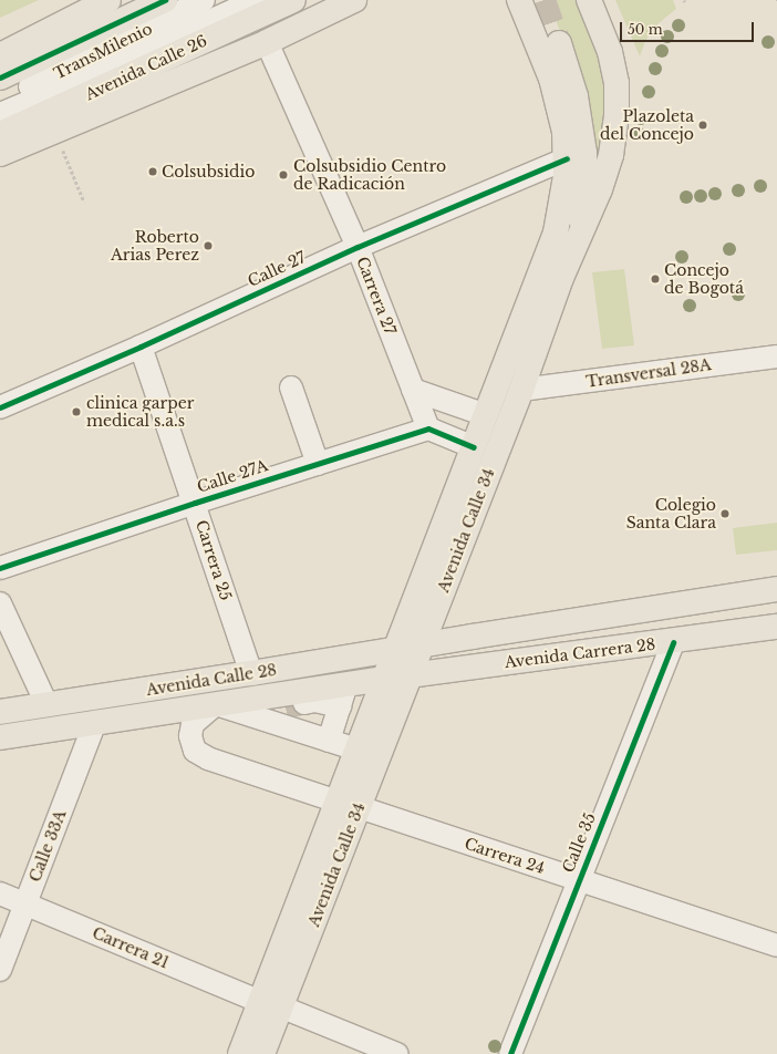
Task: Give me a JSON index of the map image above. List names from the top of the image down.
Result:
{
  "streets": {
    "main road": [
      "Avenida Calle 26",
      "Avenida Calle 34",
      "Avenida Carrera 28",
      "Avenida Calle 28"
    ],
    "street": [
      "TransMilenio",
      "Calle 27",
      "Carrera 27",
      "Transversal 28A",
      "Calle 27A",
      "Carrera 25",
      "Calle 35",
      "Calle 33A",
      "Carrera 24",
      "Carrera 21"
    ]
  },
  "crossings": [
    ["Calle 27", "Carrera 27"],
    ["Calle 27", "Avenida Calle 34"],
    ["Calle 27", "Carrera 25"],
    ["Carrera 27", "Calle 27A"],
    ["Transversal 28A", "Avenida Calle 34"],
    ["Calle 27A", "Carrera 25"],
    ["Avenida Calle 34", "Avenida Carrera 28"],
    ["Avenida Calle 34", "Avenida Calle 28"],
    ["Avenida Calle 34", "Carrera 24"],
    ["Avenida Calle 34", "Carrera 21"],
    ["Carrera 25", "Avenida Calle 28"],
    ["Avenida Carrera 28", "Avenida Calle 28"],
    ["Avenida Carrera 28", "Calle 35"],
    ["Avenida Calle 28", "Calle 33A"],
    ["Avenida Calle 28", "Carrera 24"],
    ["Calle 35", "Carrera 24"],
    ["Calle 33A", "Carrera 21"]
  ],
  "places": [
    "Plazoleta del Concejo",
    "Colsubsidio",
    "Colsubsidio Centro de Radicación",
    "Roberto Arias Perez",
    "Concejo de Bogotá",
    "clinica garper medical s.a.s",
    "Colegio Santa Clara"
  ],
  "scale_bar": "50 m"
}
